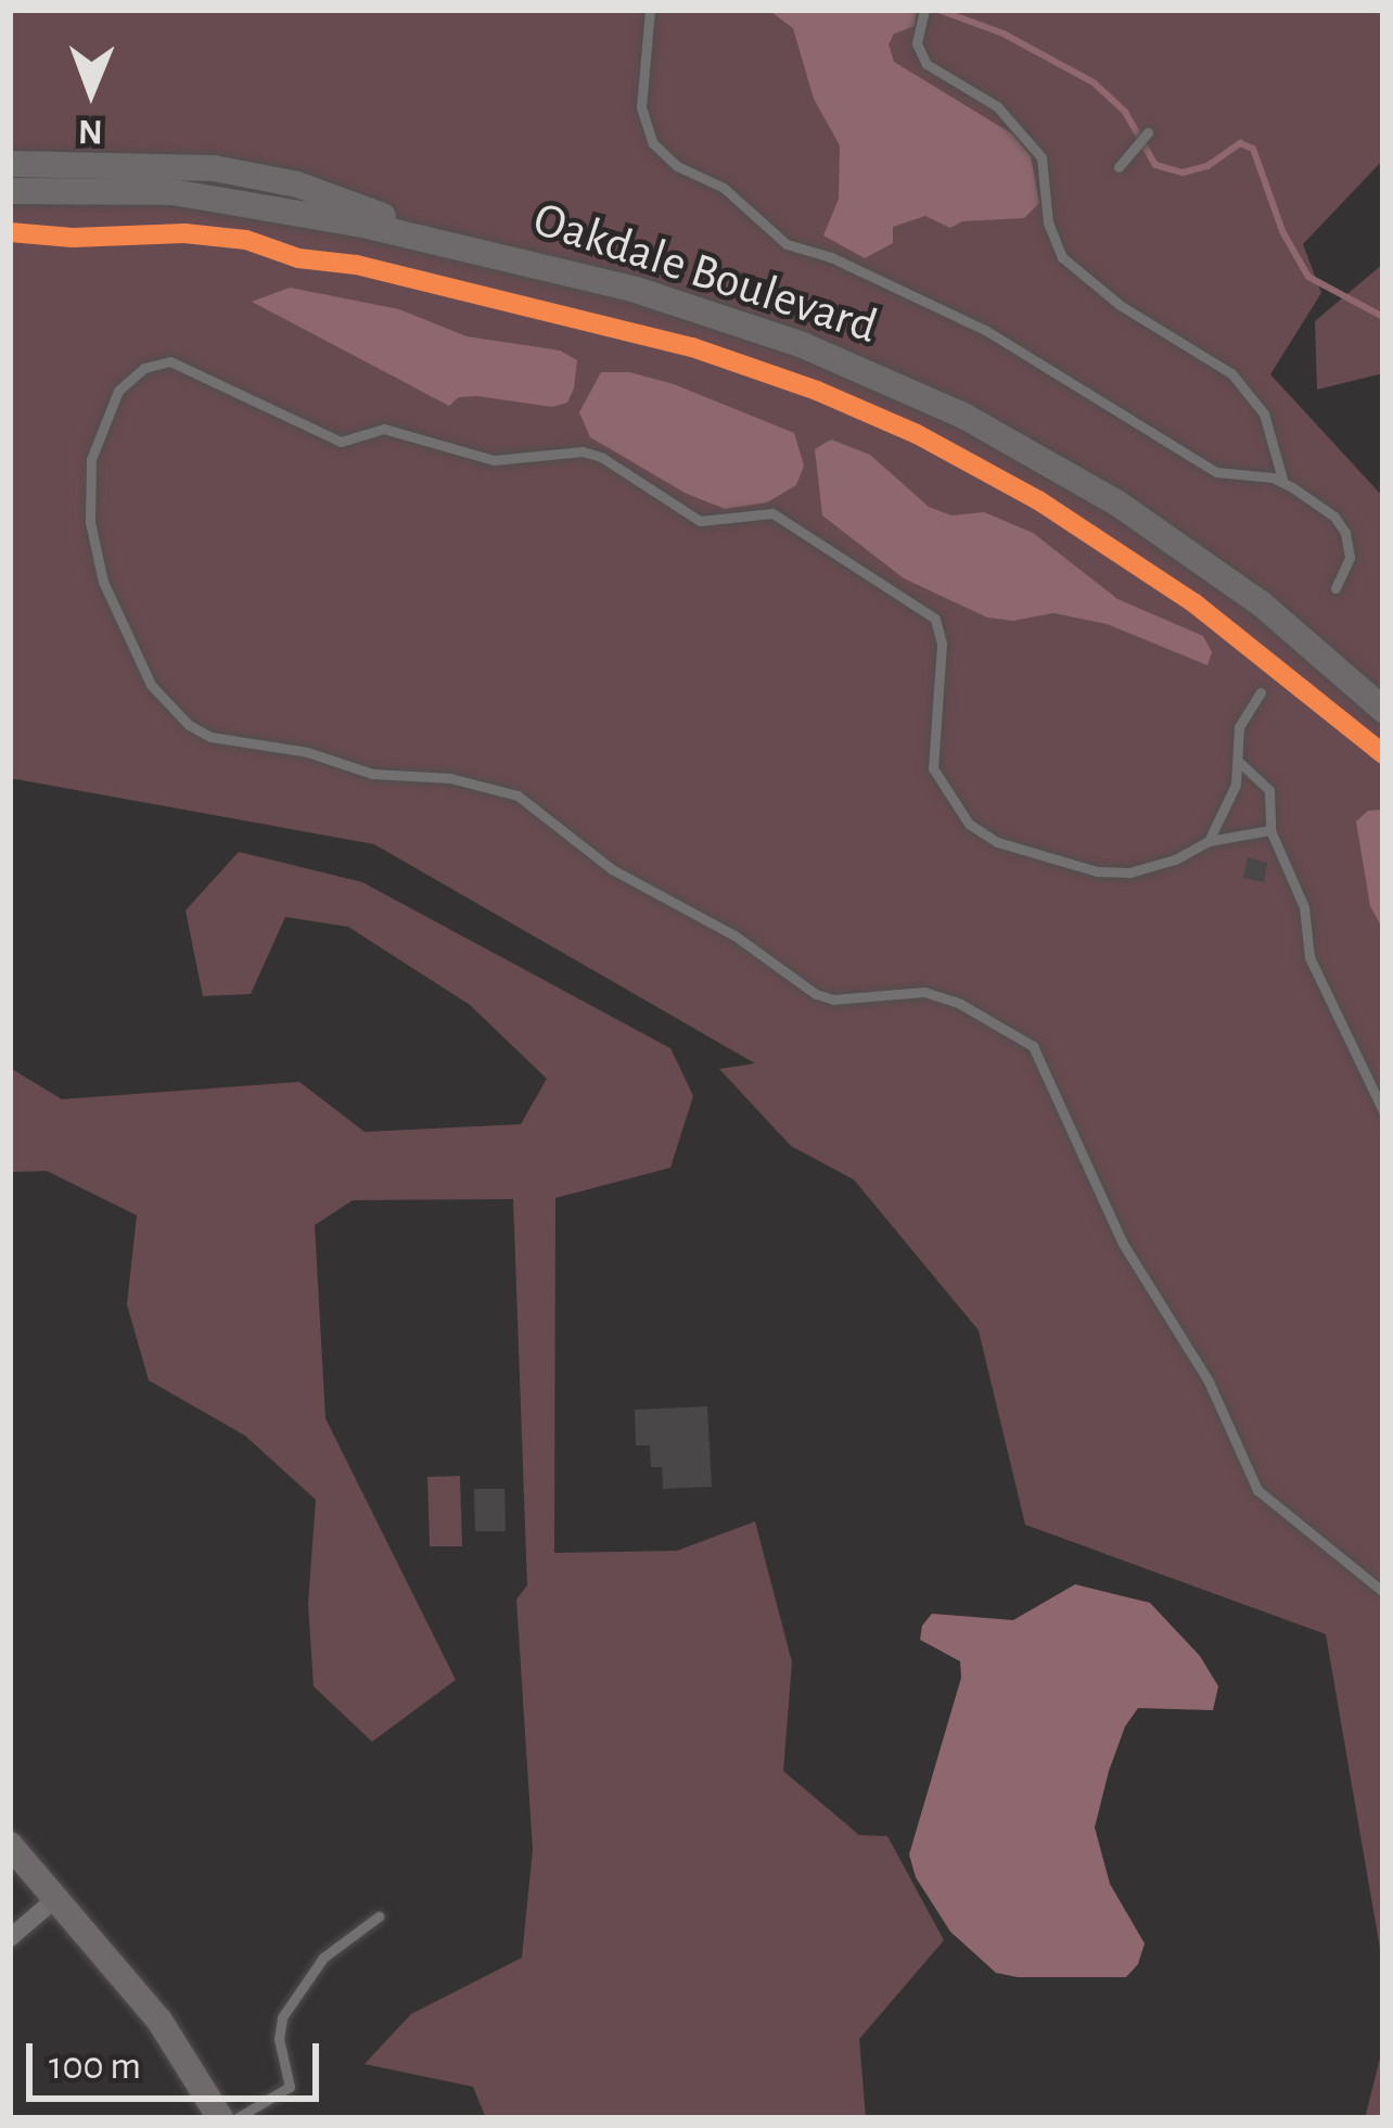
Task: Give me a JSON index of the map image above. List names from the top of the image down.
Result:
{
  "streets": {
    "main road": ["Oakdale Boulevard"]
  },
  "scale_bar": "100 m",
  "north": "bottom"
}
